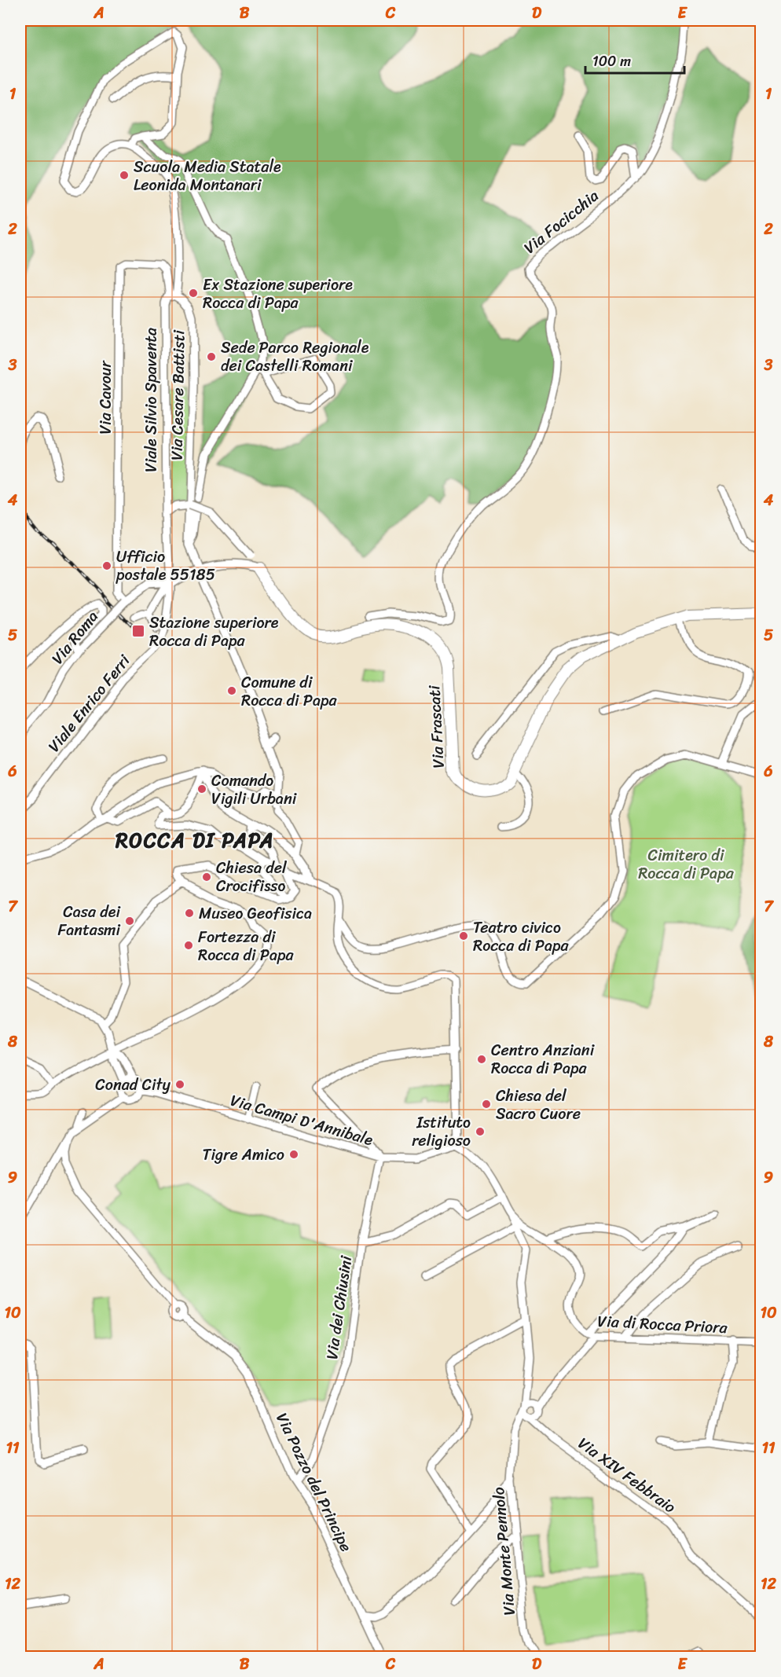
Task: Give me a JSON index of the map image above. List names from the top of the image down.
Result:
{
  "streets": {
    "main road": ["Via Frascati"],
    "street": [
      "Via Focicchia",
      "Via Cesare Battisti",
      "Via Cavour",
      "Viale Silvio Spaventa",
      "Via Roma",
      "Viale Enrico Ferri",
      "Via Campi D'Annibale",
      "Via dei Chiusini",
      "Via di Rocca Priora",
      "Via XIV Febbraio",
      "Via Pozzo del Principe",
      "Via Monte Pennolo"
    ]
  },
  "crossings": [
    ["Via Cesare Battisti", "Via Cavour"],
    ["Via Cesare Battisti", "Viale Silvio Spaventa"],
    ["Via Cavour", "Viale Silvio Spaventa"],
    ["Via Cavour", "Via Roma"],
    ["Viale Silvio Spaventa", "Via Roma"],
    ["Viale Silvio Spaventa", "Viale Enrico Ferri"],
    ["Via Roma", "Viale Enrico Ferri"],
    ["Via Campi D'Annibale", "Via dei Chiusini"],
    ["Via Campi D'Annibale", "Via di Rocca Priora"],
    ["Via dei Chiusini", "Via Pozzo del Principe"],
    ["Via di Rocca Priora", "Via Monte Pennolo"],
    ["Via XIV Febbraio", "Via Monte Pennolo"]
  ],
  "districts": ["ROCCA DI PAPA"],
  "parks": ["Cimitero di Rocca di Papa"],
  "places": {
    "other": [
      "Scuola Media Statale Leonida Montanari",
      "Ex Stazione superiore Rocca di Papa",
      "Sede Parco Regionale dei Castelli Romani",
      "Ufficio postale 55185",
      "Comune di Rocca di Papa",
      "Comando Vigili Urbani",
      "Chiesa del Crocifisso",
      "Museo Geofisica",
      "Casa dei Fantasmi",
      "Teatro civico Rocca di Papa",
      "Fortezza di Rocca di Papa",
      "Centro Anziani Rocca di Papa",
      "Conad City",
      "Chiesa del Sacro Cuore",
      "Istituto religioso",
      "Tigre Amico"
    ],
    "transit": ["Stazione superiore Rocca di Papa"]
  },
  "scale_bar": "100 m",
  "grid": {
    "columns": [
      "A",
      "B",
      "C",
      "D",
      "E"
    ],
    "rows": [
      "1",
      "2",
      "3",
      "4",
      "5",
      "6",
      "7",
      "8",
      "9",
      "10",
      "11",
      "12"
    ]
  }
}
